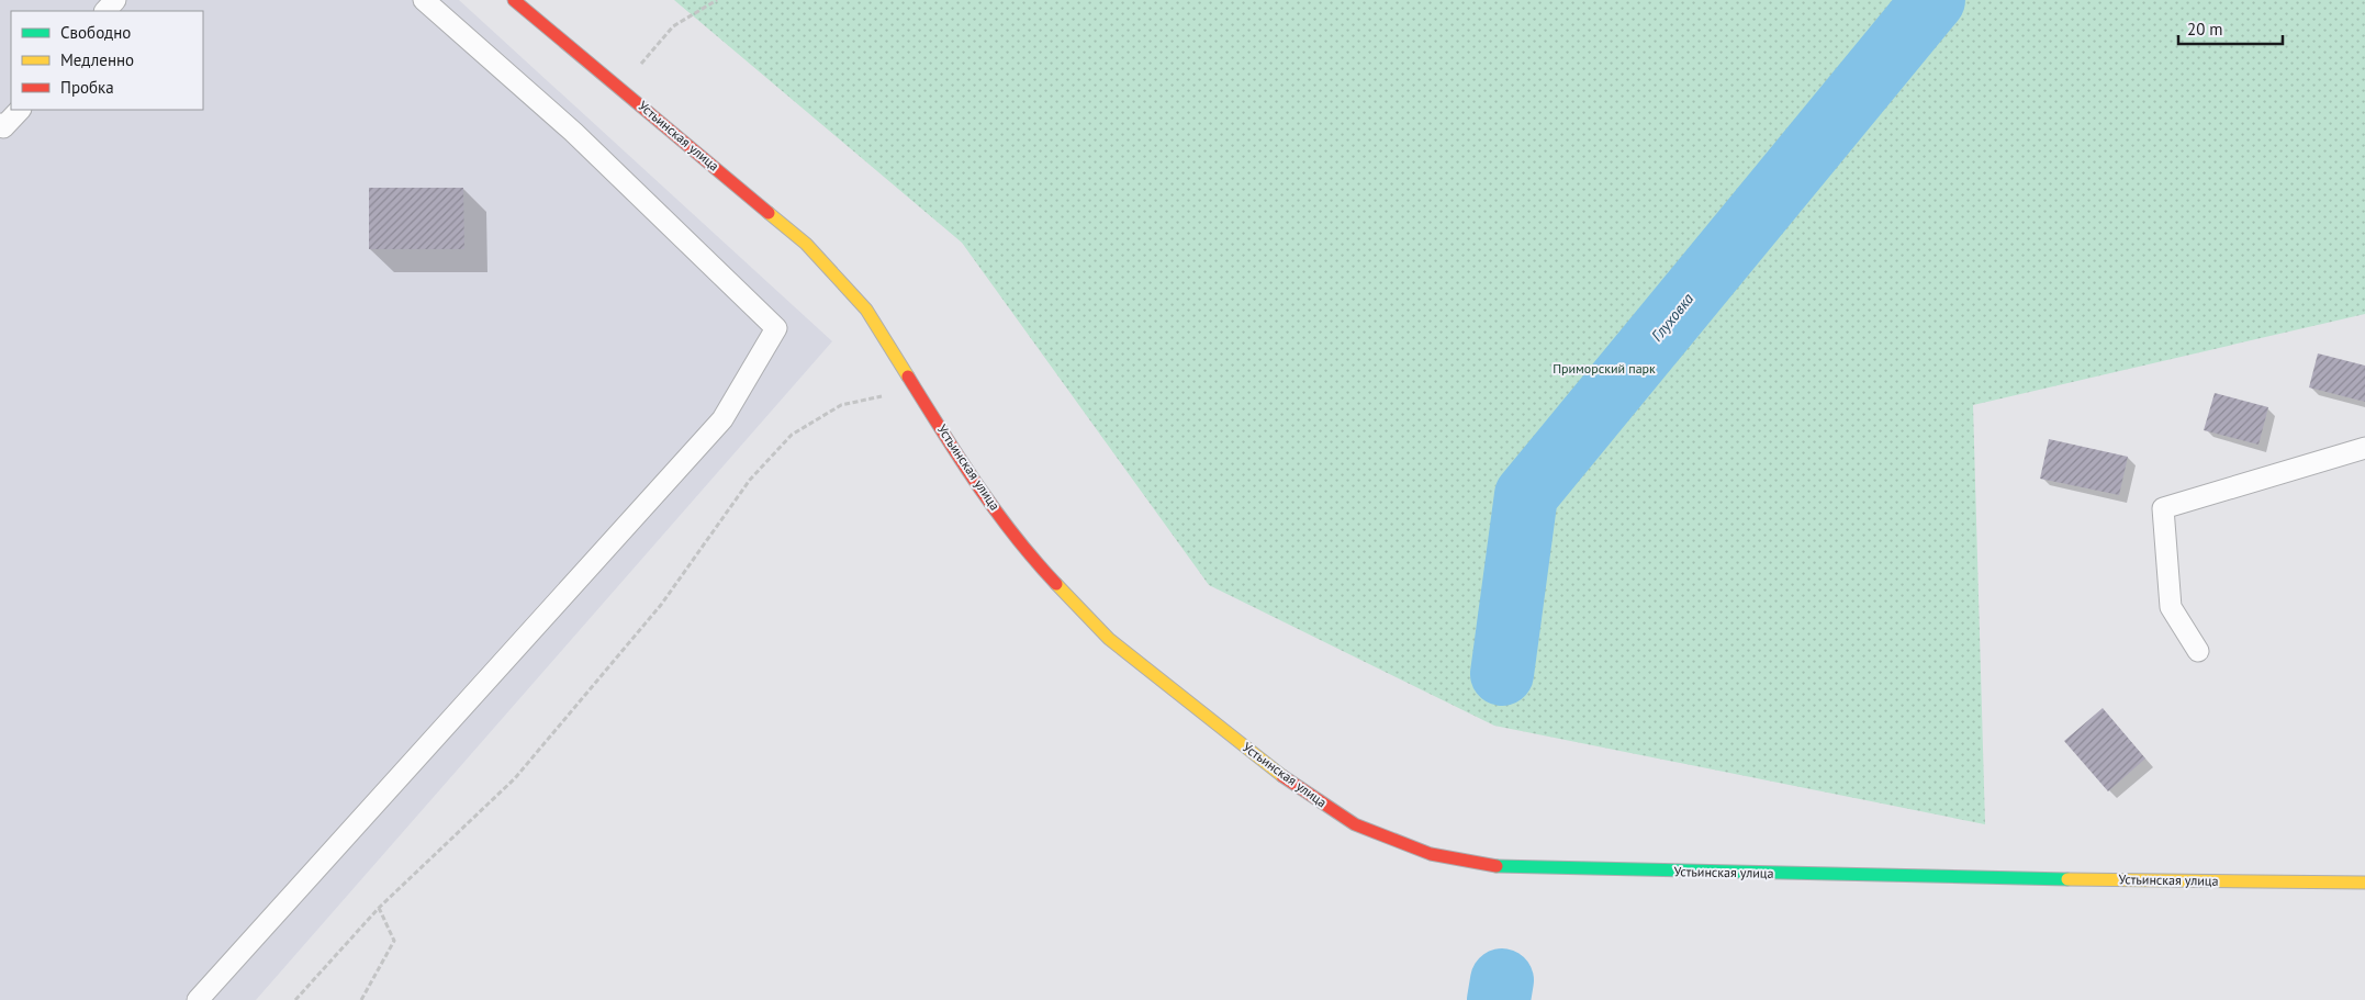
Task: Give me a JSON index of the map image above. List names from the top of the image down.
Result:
{
  "streets": {
    "street": ["Устьинская улица"]
  },
  "water": ["Глуховка"],
  "parks": ["Приморский парк"],
  "legend": ["Свободно", "Медленно", "Пробка"],
  "scale_bar": "20 m"
}
